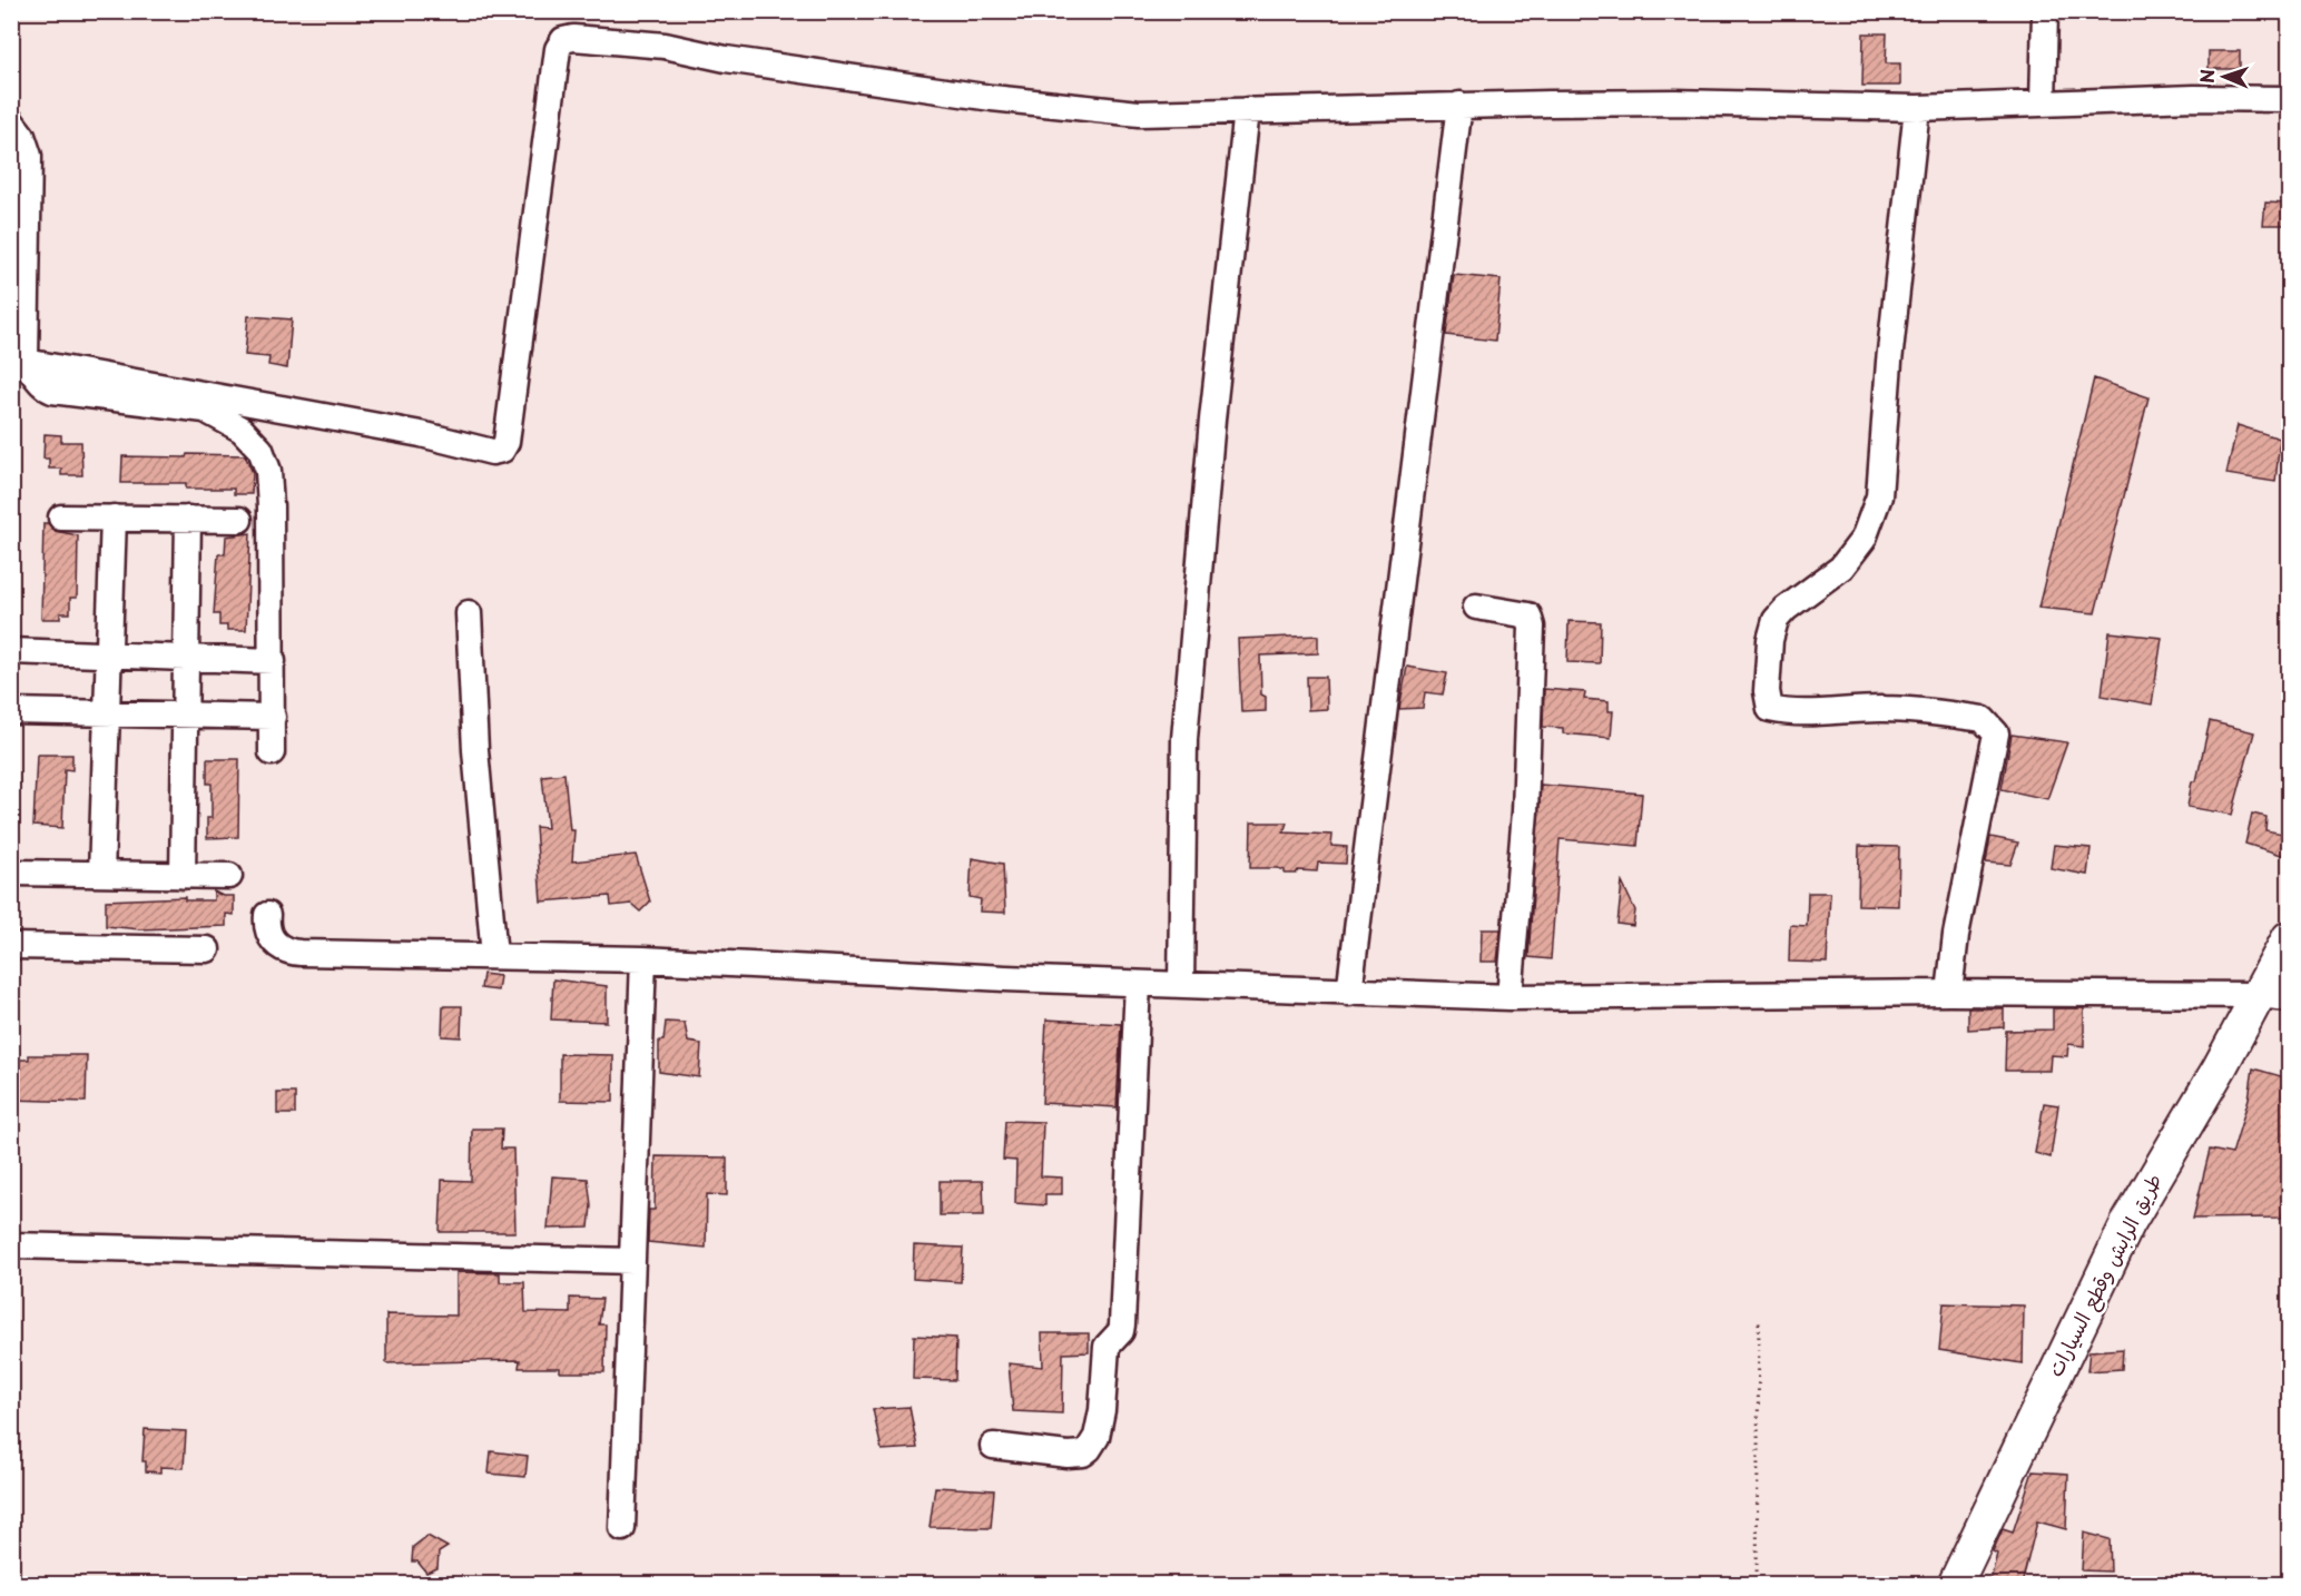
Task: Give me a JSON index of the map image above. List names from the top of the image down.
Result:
{
  "streets": {
    "main road": ["طريق الرابش وقطع السيارات"]
  },
  "north": "left"
}
